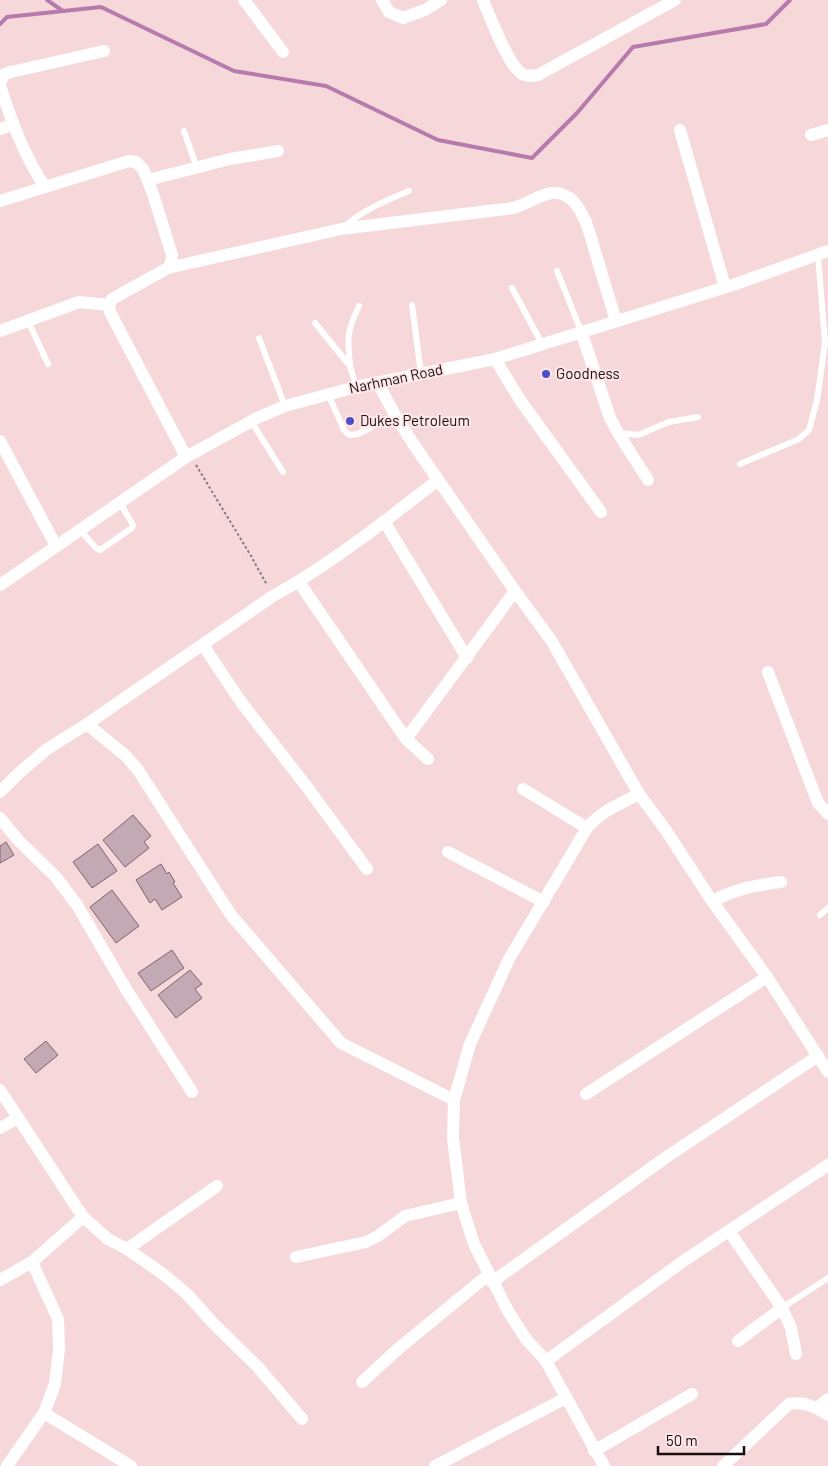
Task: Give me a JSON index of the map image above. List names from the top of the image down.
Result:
{
  "streets": {
    "street": ["Narhman Road"]
  },
  "places": ["Goodness", "Dukes Petroleum"],
  "scale_bar": "50 m"
}
